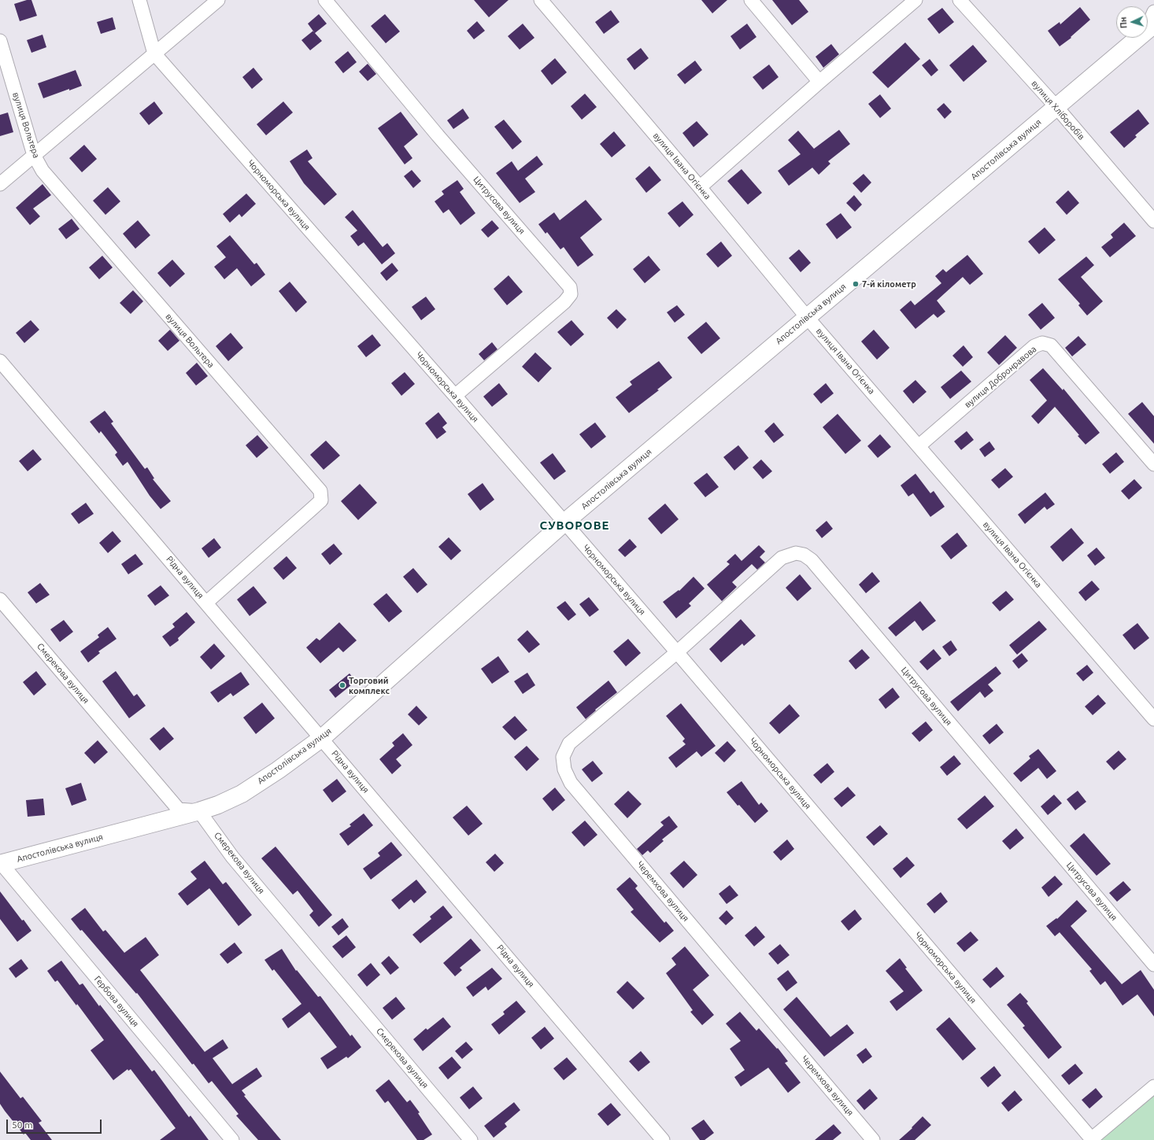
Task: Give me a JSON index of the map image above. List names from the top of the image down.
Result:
{
  "streets": {
    "street": [
      "вулиця Хліборобів",
      "вулиця Вольтера",
      "Апостолівська вулиця",
      "вулиця Івана Огієнка",
      "Чорноморська вулиця",
      "Цитрусова вулиця",
      "вулиця Добронравова",
      "Рідна вулиця",
      "Смерекова вулиця",
      "Черемхова вулиця",
      "Гербова вулиця"
    ]
  },
  "crossings": [
    ["вулиця Хліборобів", "Апостолівська вулиця"],
    ["вулиця Вольтера", "Рідна вулиця"],
    ["Апостолівська вулиця", "вулиця Івана Огієнка"],
    ["Апостолівська вулиця", "Чорноморська вулиця"],
    ["Апостолівська вулиця", "Рідна вулиця"],
    ["Апостолівська вулиця", "Смерекова вулиця"],
    ["Апостолівська вулиця", "Гербова вулиця"],
    ["вулиця Івана Огієнка", "вулиця Добронравова"],
    ["Чорноморська вулиця", "Цитрусова вулиця"],
    ["Чорноморська вулиця", "Черемхова вулиця"],
    ["Цитрусова вулиця", "Черемхова вулиця"]
  ],
  "districts": ["СУВОРОВЕ"],
  "places": ["7-й кілометр", "Торговий комплекс"],
  "scale_bar": "50 m",
  "north": "left"
}
